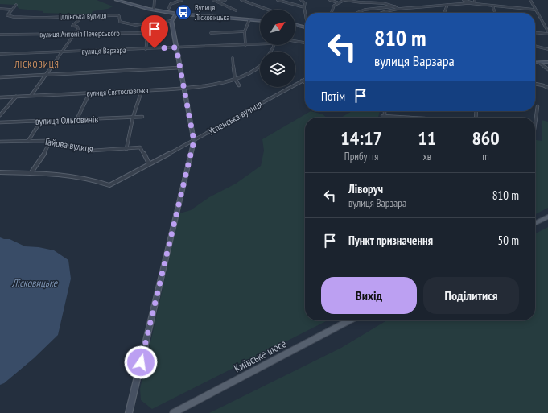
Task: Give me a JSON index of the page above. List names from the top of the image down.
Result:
{
  "streets": {
    "main road": ["Київське шосе"],
    "street": [
      "Іллінська вулиця",
      "вулиця Антонія Печерського",
      "вулиця Варзара",
      "вулиця Святославська",
      "Успенська вулиця",
      "вулиця Ольговичів",
      "Гайова вулиця"
    ]
  },
  "crossings": [
    ["вулиця Антонія Печерського", "вулиця Варзара"],
    ["Успенська вулиця", "Гайова вулиця"]
  ],
  "districts": ["ЛІСКОВИЦЯ"],
  "water": ["Лісковицьке"],
  "places": {
    "bus stop": ["Вулиця Лісковицька"]
  },
  "north": "top right",
  "page": {
    "turn": ["810 m", "вулиця Варзара"],
    "then": "Потім",
    "eta": [
      "14:17",
      "Прибуття",
      "11",
      "хв",
      "860",
      "m"
    ],
    "list": [
      {
        "name": "Ліворуч",
        "note": "вулиця Варзара",
        "value": "810 m"
      },
      {
        "name": "Пункт призначення",
        "value": "50 m"
      }
    ],
    "buttons": ["Вихід", "Поділитися"]
  }
}
